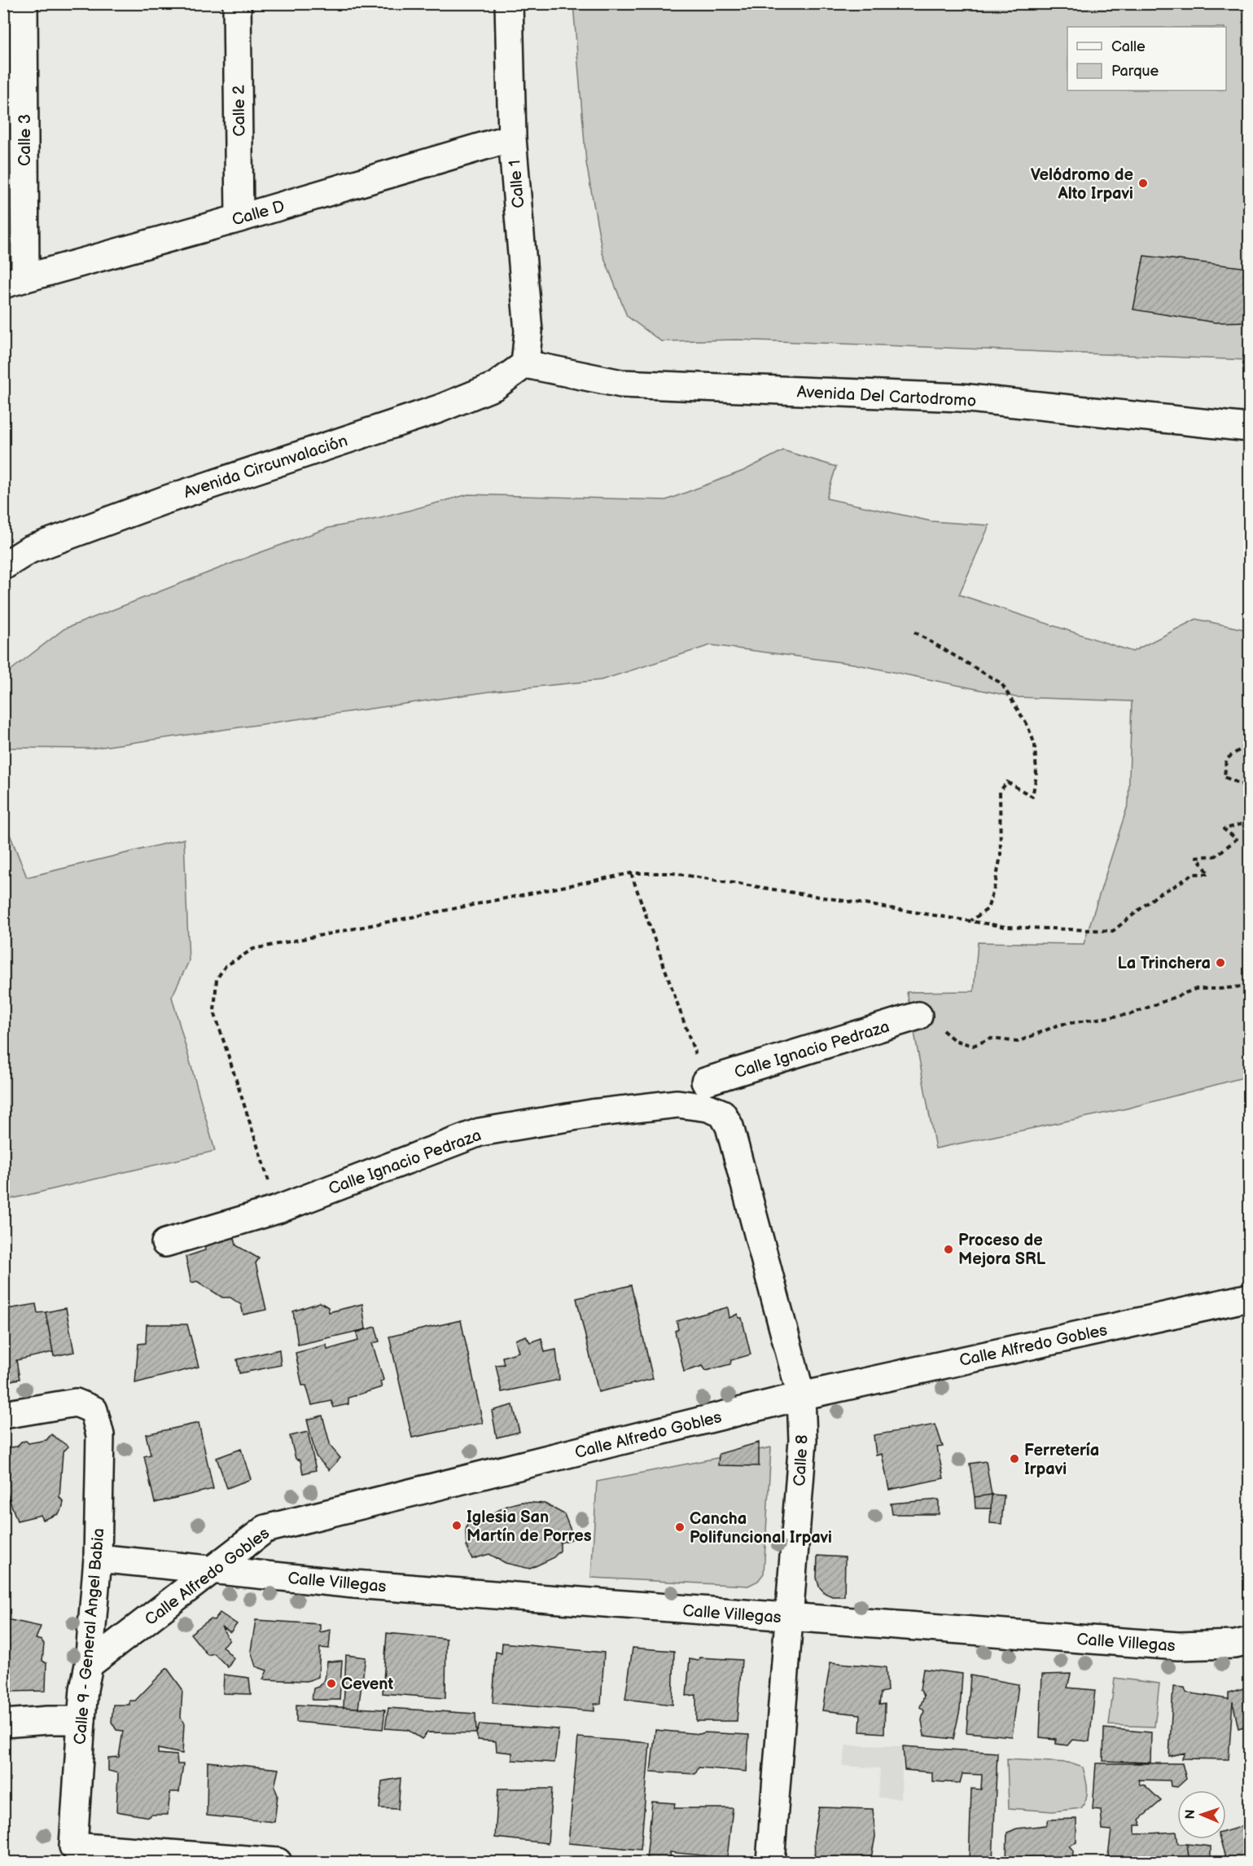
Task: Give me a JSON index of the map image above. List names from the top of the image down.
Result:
{
  "streets": {
    "street": [
      "Calle 2",
      "Calle 3",
      "Calle 1",
      "Calle D",
      "Avenida Del Cartodromo",
      "Avenida Circunvalación",
      "Calle Ignacio Pedraza",
      "Calle Alfredo Gobles",
      "Calle 8",
      "Calle Villegas",
      "Calle 9 - General Angel Babia"
    ]
  },
  "crossings": [
    ["Calle 2", "Calle D"],
    ["Calle 3", "Calle D"],
    ["Calle 1", "Calle D"],
    ["Calle 1", "Avenida Del Cartodromo"],
    ["Calle 1", "Avenida Circunvalación"],
    ["Avenida Del Cartodromo", "Avenida Circunvalación"],
    ["Calle Ignacio Pedraza", "Calle 8"],
    ["Calle Alfredo Gobles", "Calle 8"],
    ["Calle Alfredo Gobles", "Calle Villegas"],
    ["Calle Alfredo Gobles", "Calle 9 - General Angel Babia"],
    ["Calle 8", "Calle Villegas"],
    ["Calle Villegas", "Calle 9 - General Angel Babia"]
  ],
  "places": [
    "Velódromo de Alto Irpavi",
    "La Trinchera",
    "Proceso de Mejora SRL",
    "Ferretería Irpavi",
    "Iglesia San Martín de Porres",
    "Cancha Polifuncional Irpavi",
    "Cevent"
  ],
  "legend": ["Calle", "Parque"],
  "north": "left"
}
